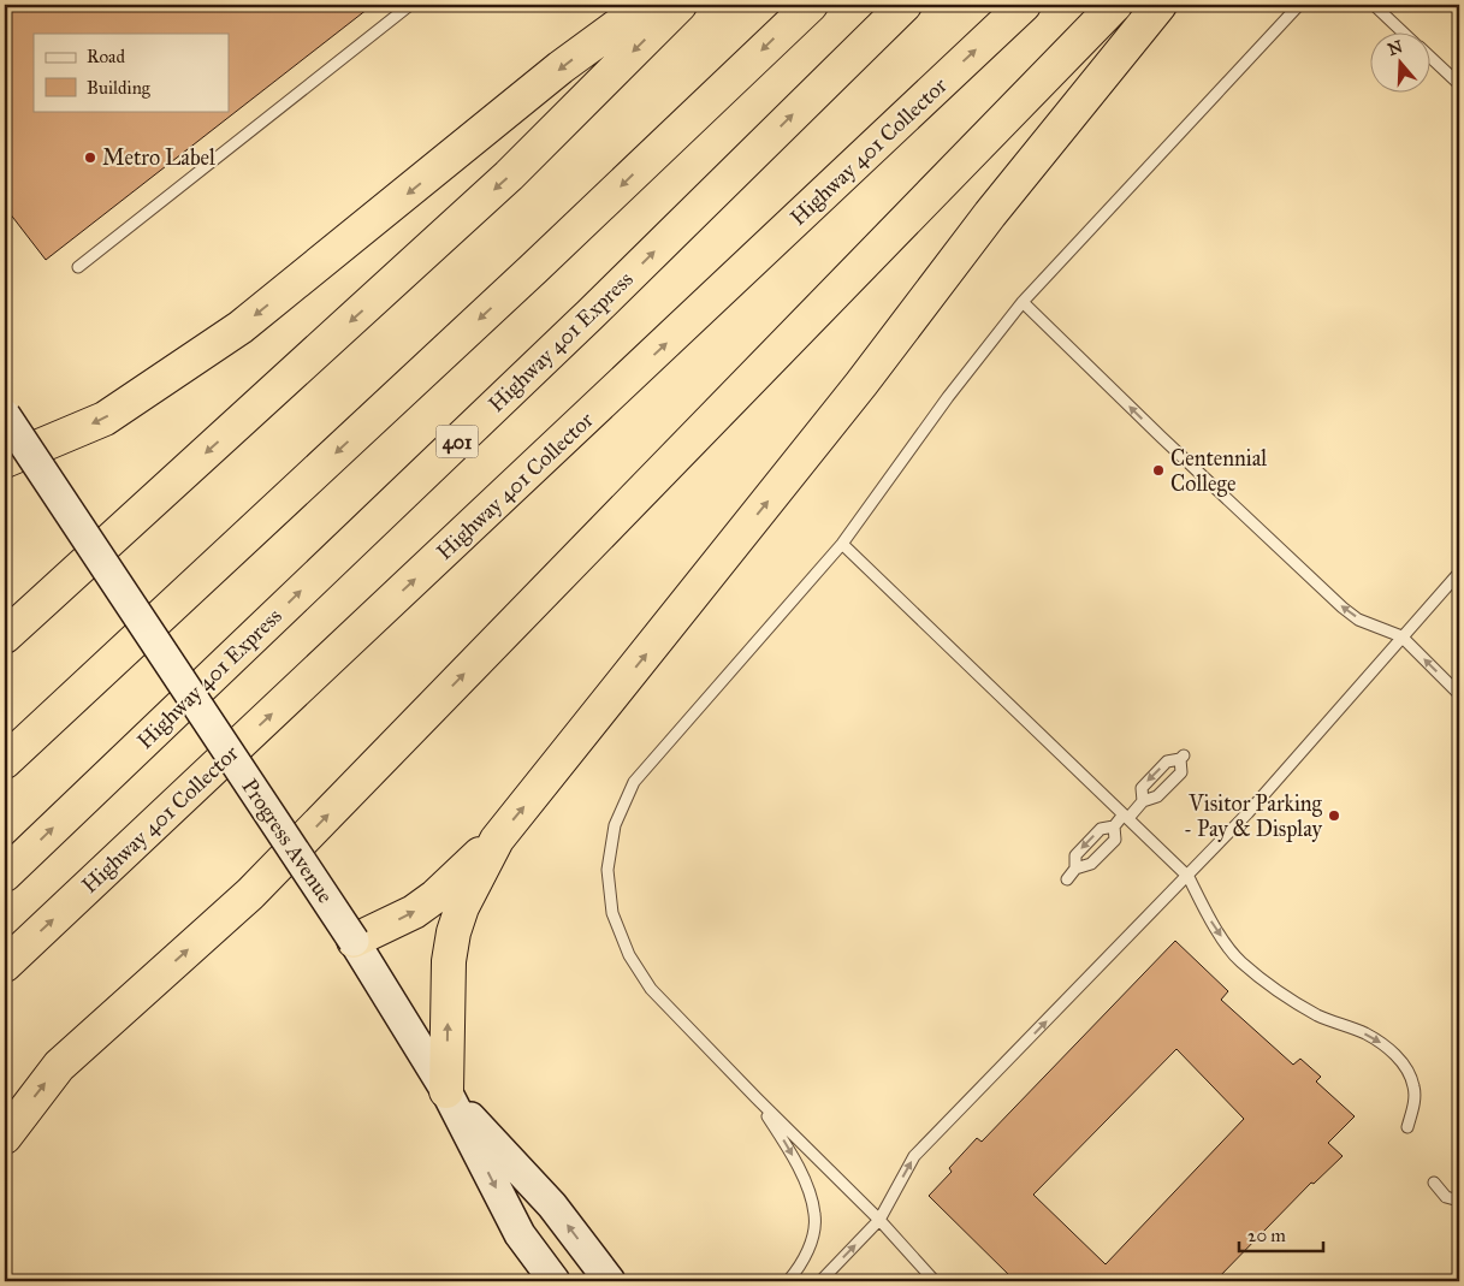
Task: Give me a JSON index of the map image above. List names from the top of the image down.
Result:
{
  "streets": {
    "highway": ["Highway 401 Collector", "Highway 401 Express", "401"],
    "main road": ["Progress Avenue"]
  },
  "places": ["Metro Label", "Centennial College", "Visitor Parking - Pay & Display"],
  "legend": ["Road", "Building"],
  "scale_bar": "20 m",
  "north": "top"
}
